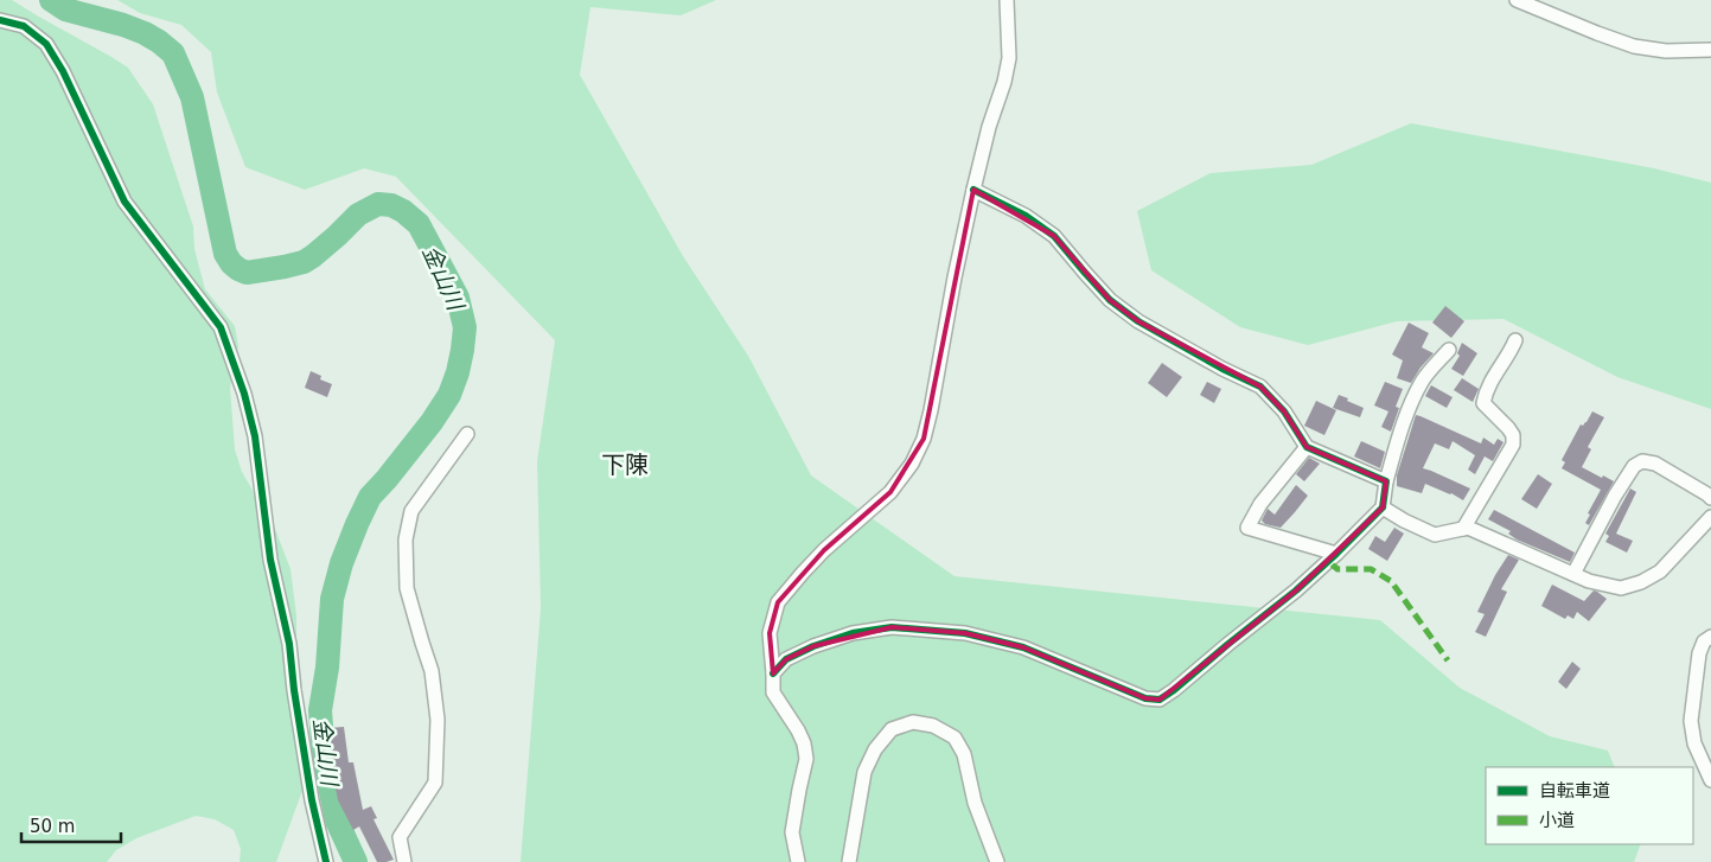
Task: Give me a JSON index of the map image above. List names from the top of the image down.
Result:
{
  "districts": ["下陳"],
  "water": ["金山川"],
  "legend": ["自転車道", "小道"],
  "scale_bar": "50 m"
}
